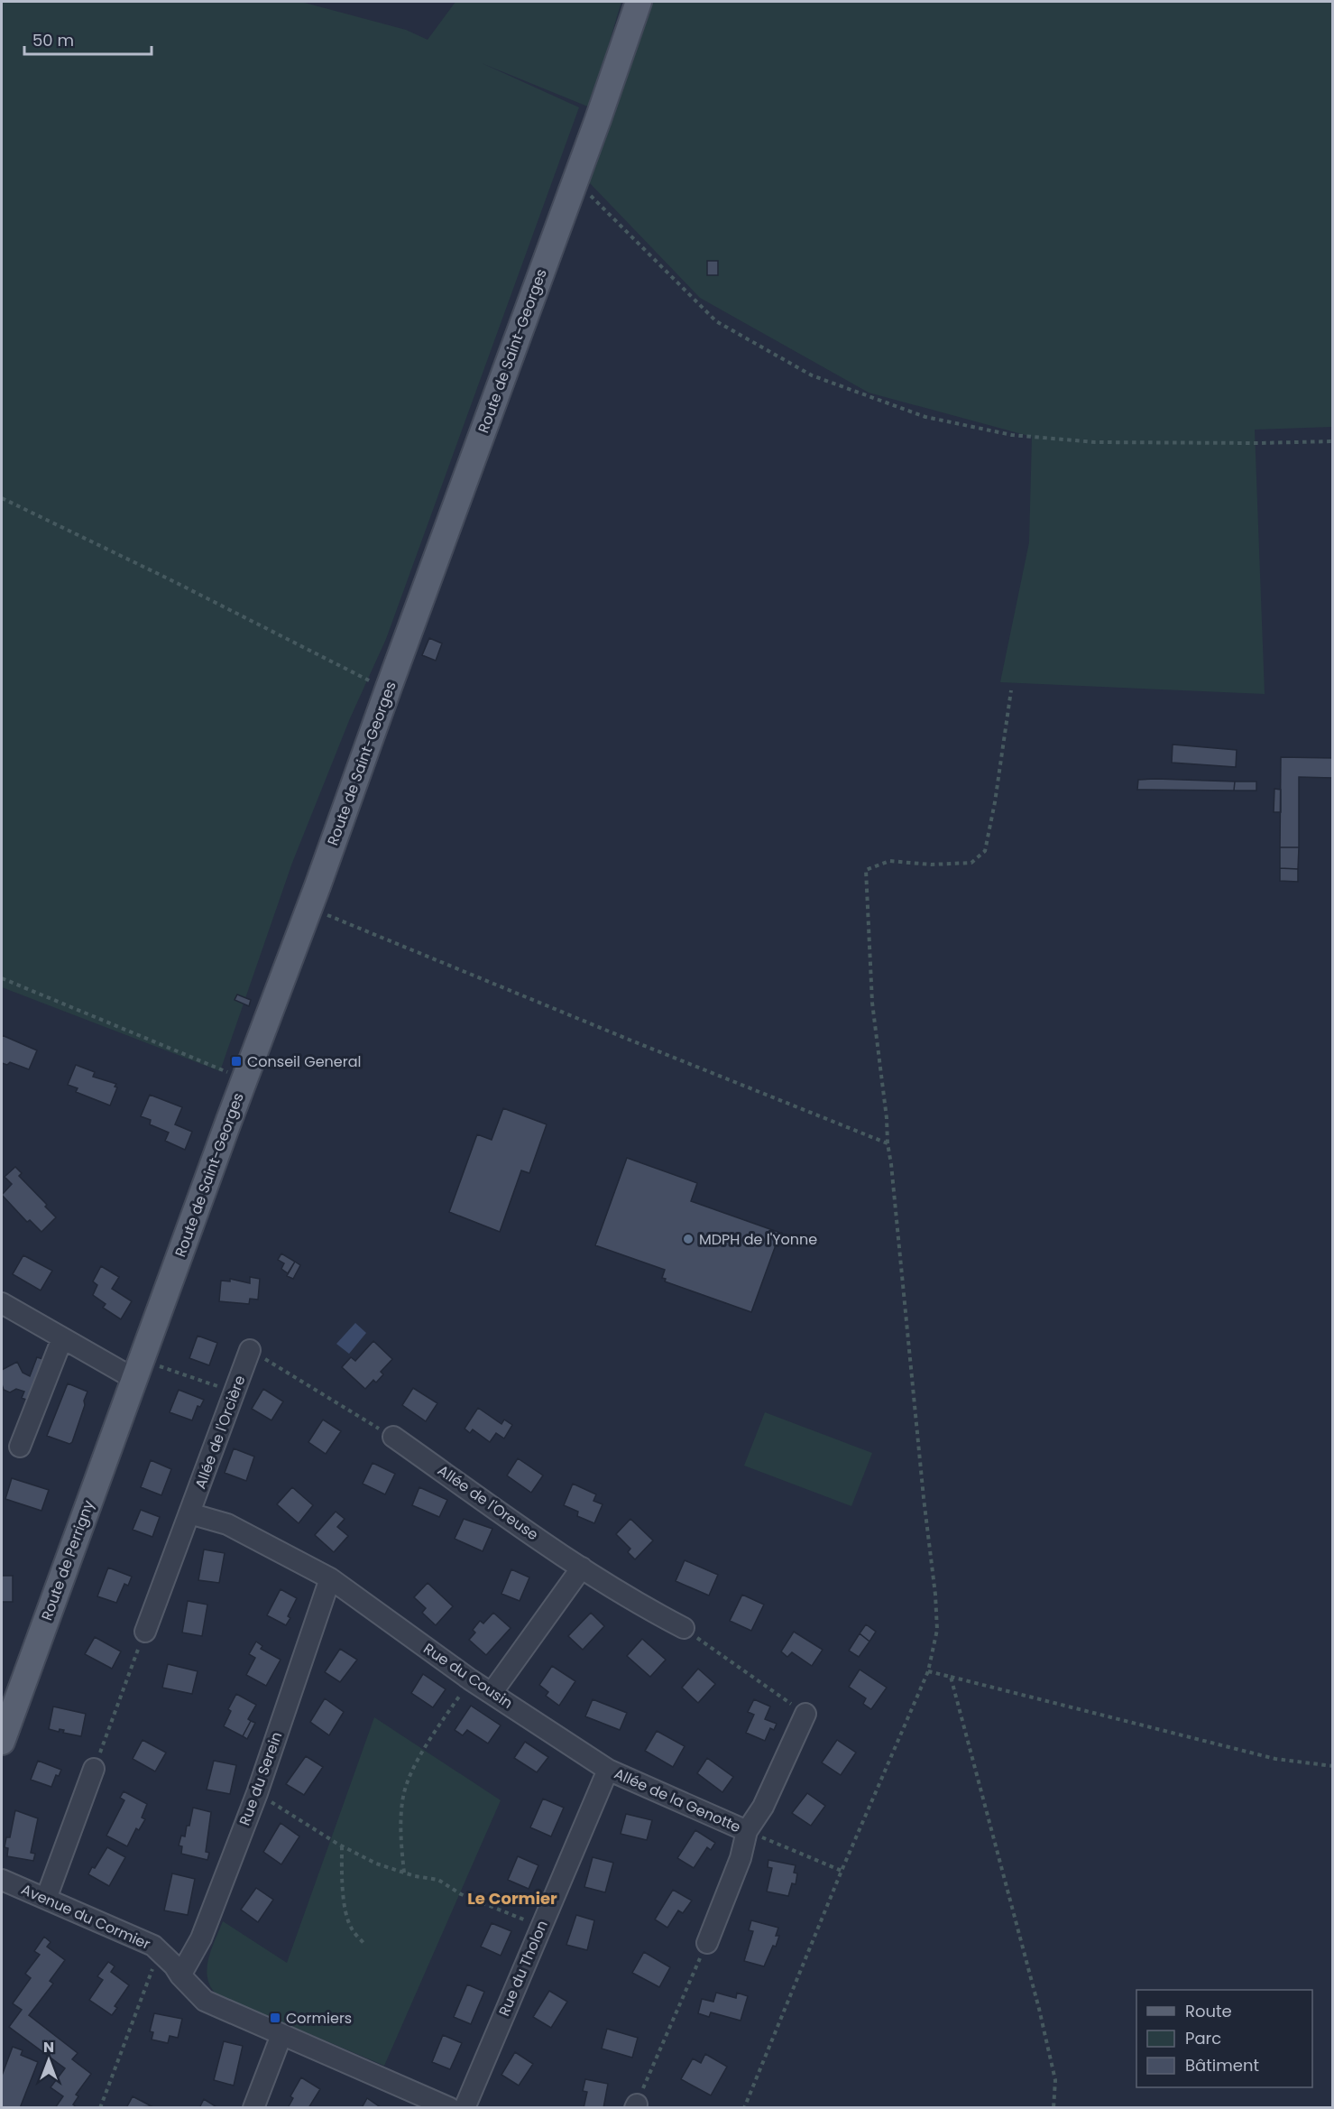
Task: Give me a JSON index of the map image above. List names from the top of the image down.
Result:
{
  "streets": {
    "main road": ["Route de Saint-Georges", "Route de Perrigny"],
    "street": [
      "Allée de l'Orcière",
      "Allée de l'Oreuse",
      "Rue du Cousin",
      "Rue du Serein",
      "Allée de la Genotte",
      "Avenue du Cormier",
      "Rue du Tholon"
    ]
  },
  "crossings": [
    ["Route de Saint-Georges", "Route de Perrigny"],
    ["Rue du Cousin", "Rue du Serein"],
    ["Rue du Cousin", "Allée de la Genotte"],
    ["Rue du Cousin", "Rue du Tholon"],
    ["Rue du Serein", "Avenue du Cormier"],
    ["Allée de la Genotte", "Rue du Tholon"]
  ],
  "districts": ["Le Cormier"],
  "places": {
    "transit": ["Conseil General", "Cormiers"],
    "other": ["MDPH de l'Yonne"]
  },
  "legend": ["Route", "Parc", "Bâtiment"],
  "scale_bar": "50 m",
  "north": "top"
}
